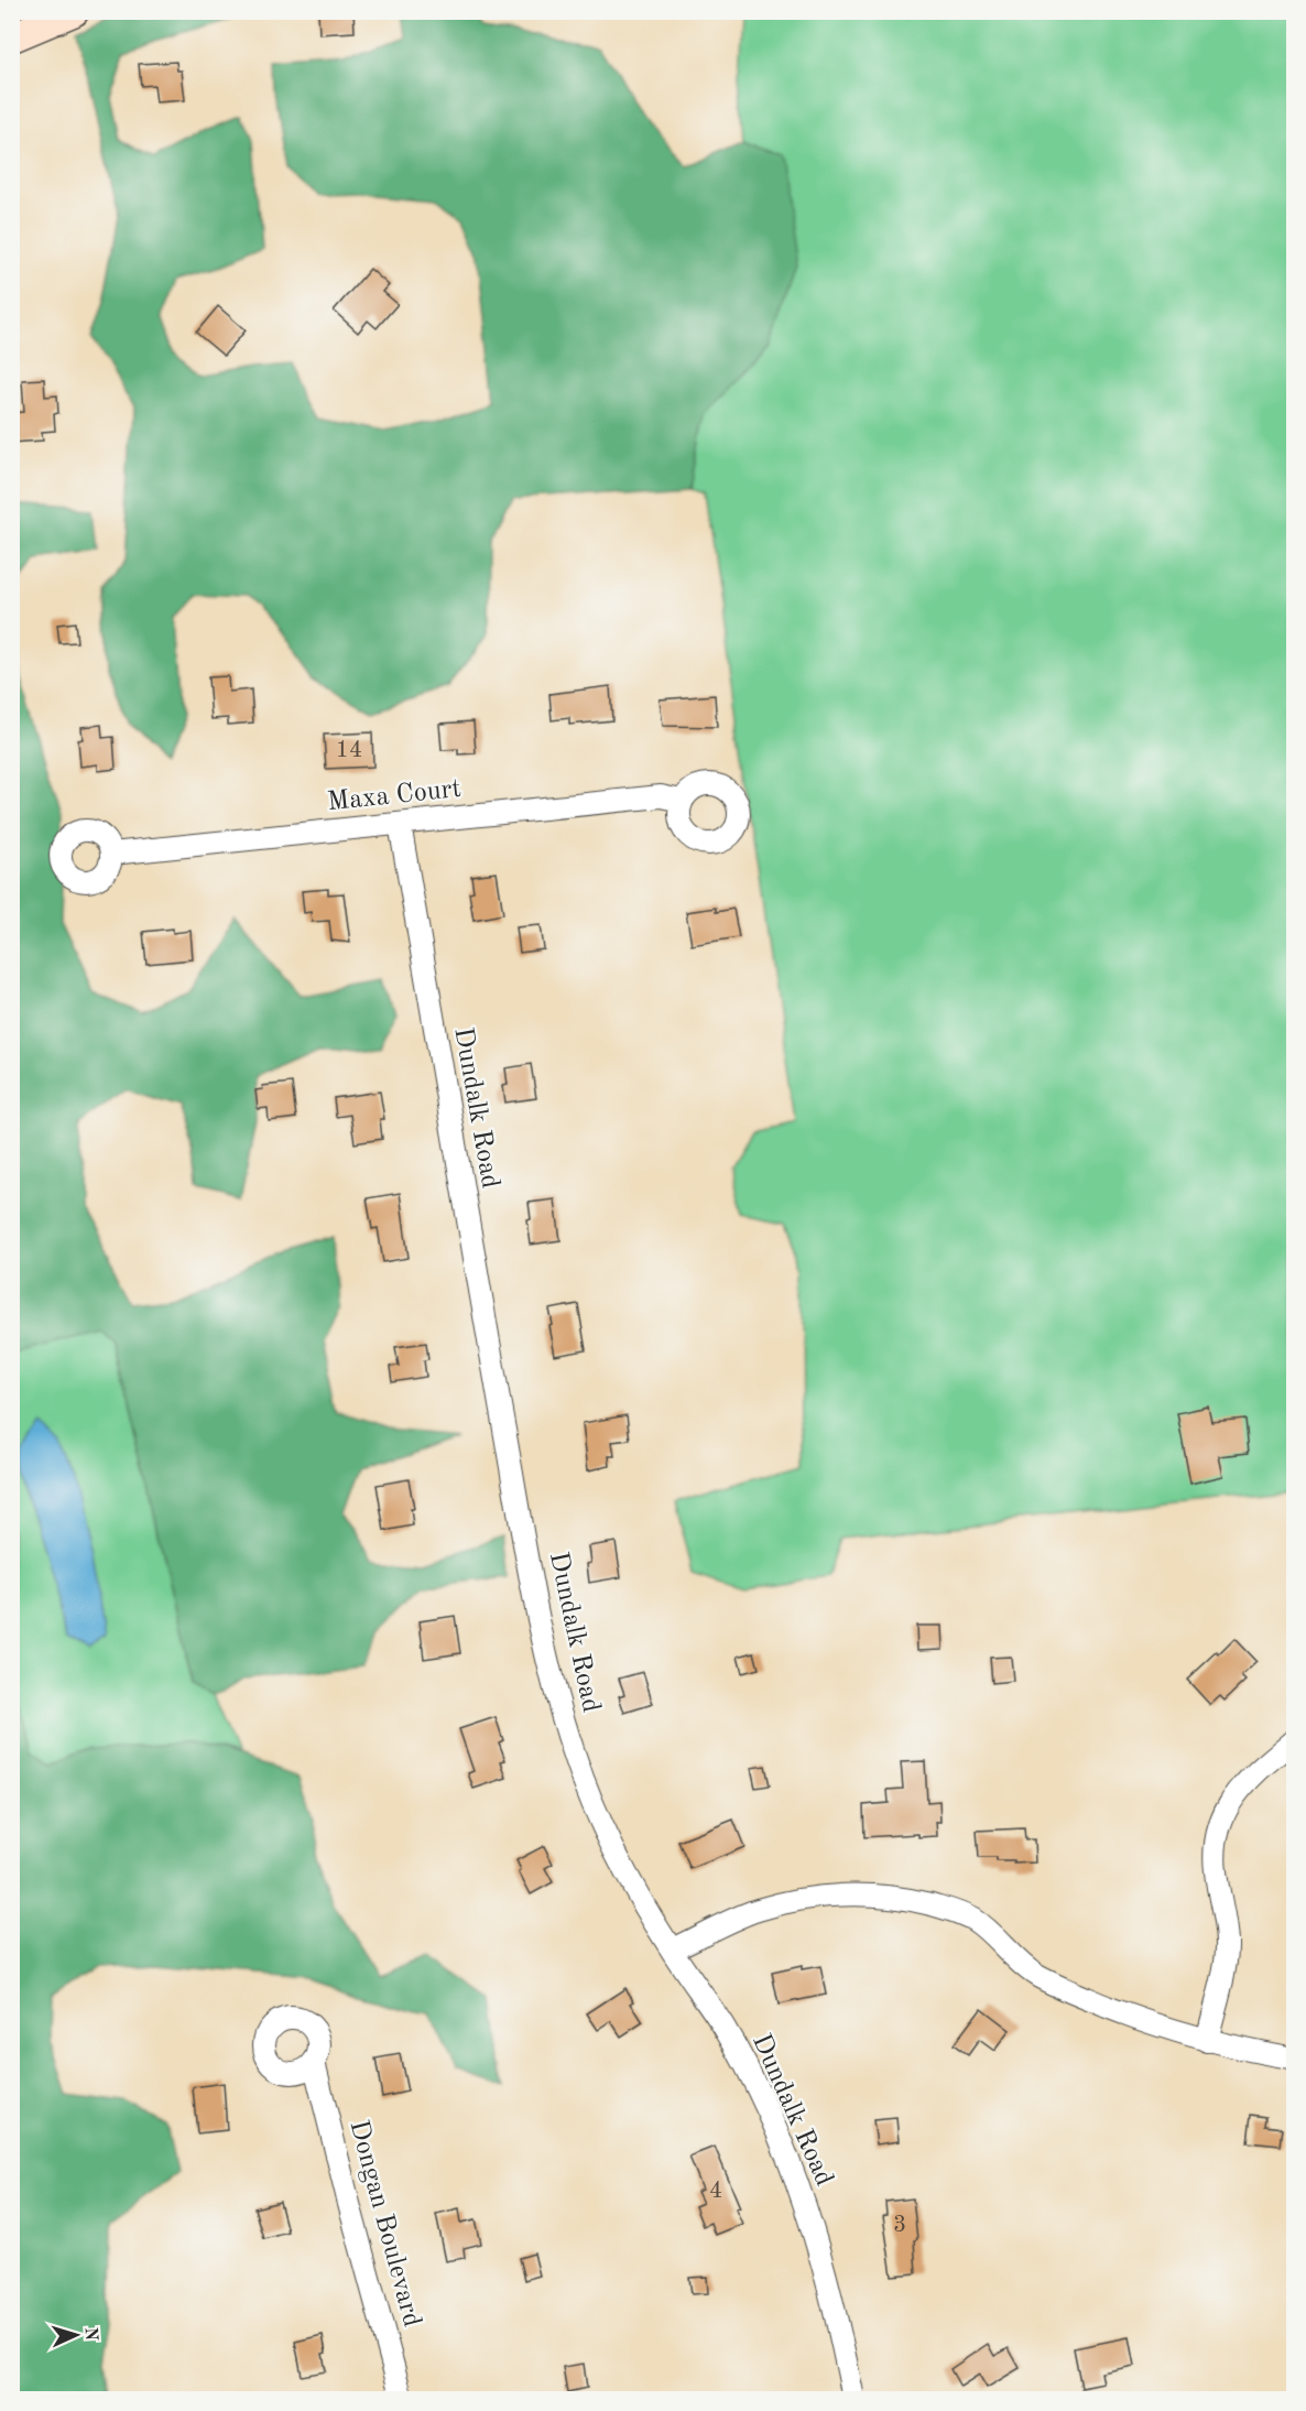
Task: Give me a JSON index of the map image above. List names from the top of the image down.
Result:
{
  "streets": {
    "street": ["Maxa Court", "Dundalk Road", "Dongan Boulevard"]
  },
  "crossings": [
    ["Maxa Court", "Dundalk Road"]
  ],
  "house_numbers": ["14", "4", "3"],
  "north": "right"
}
